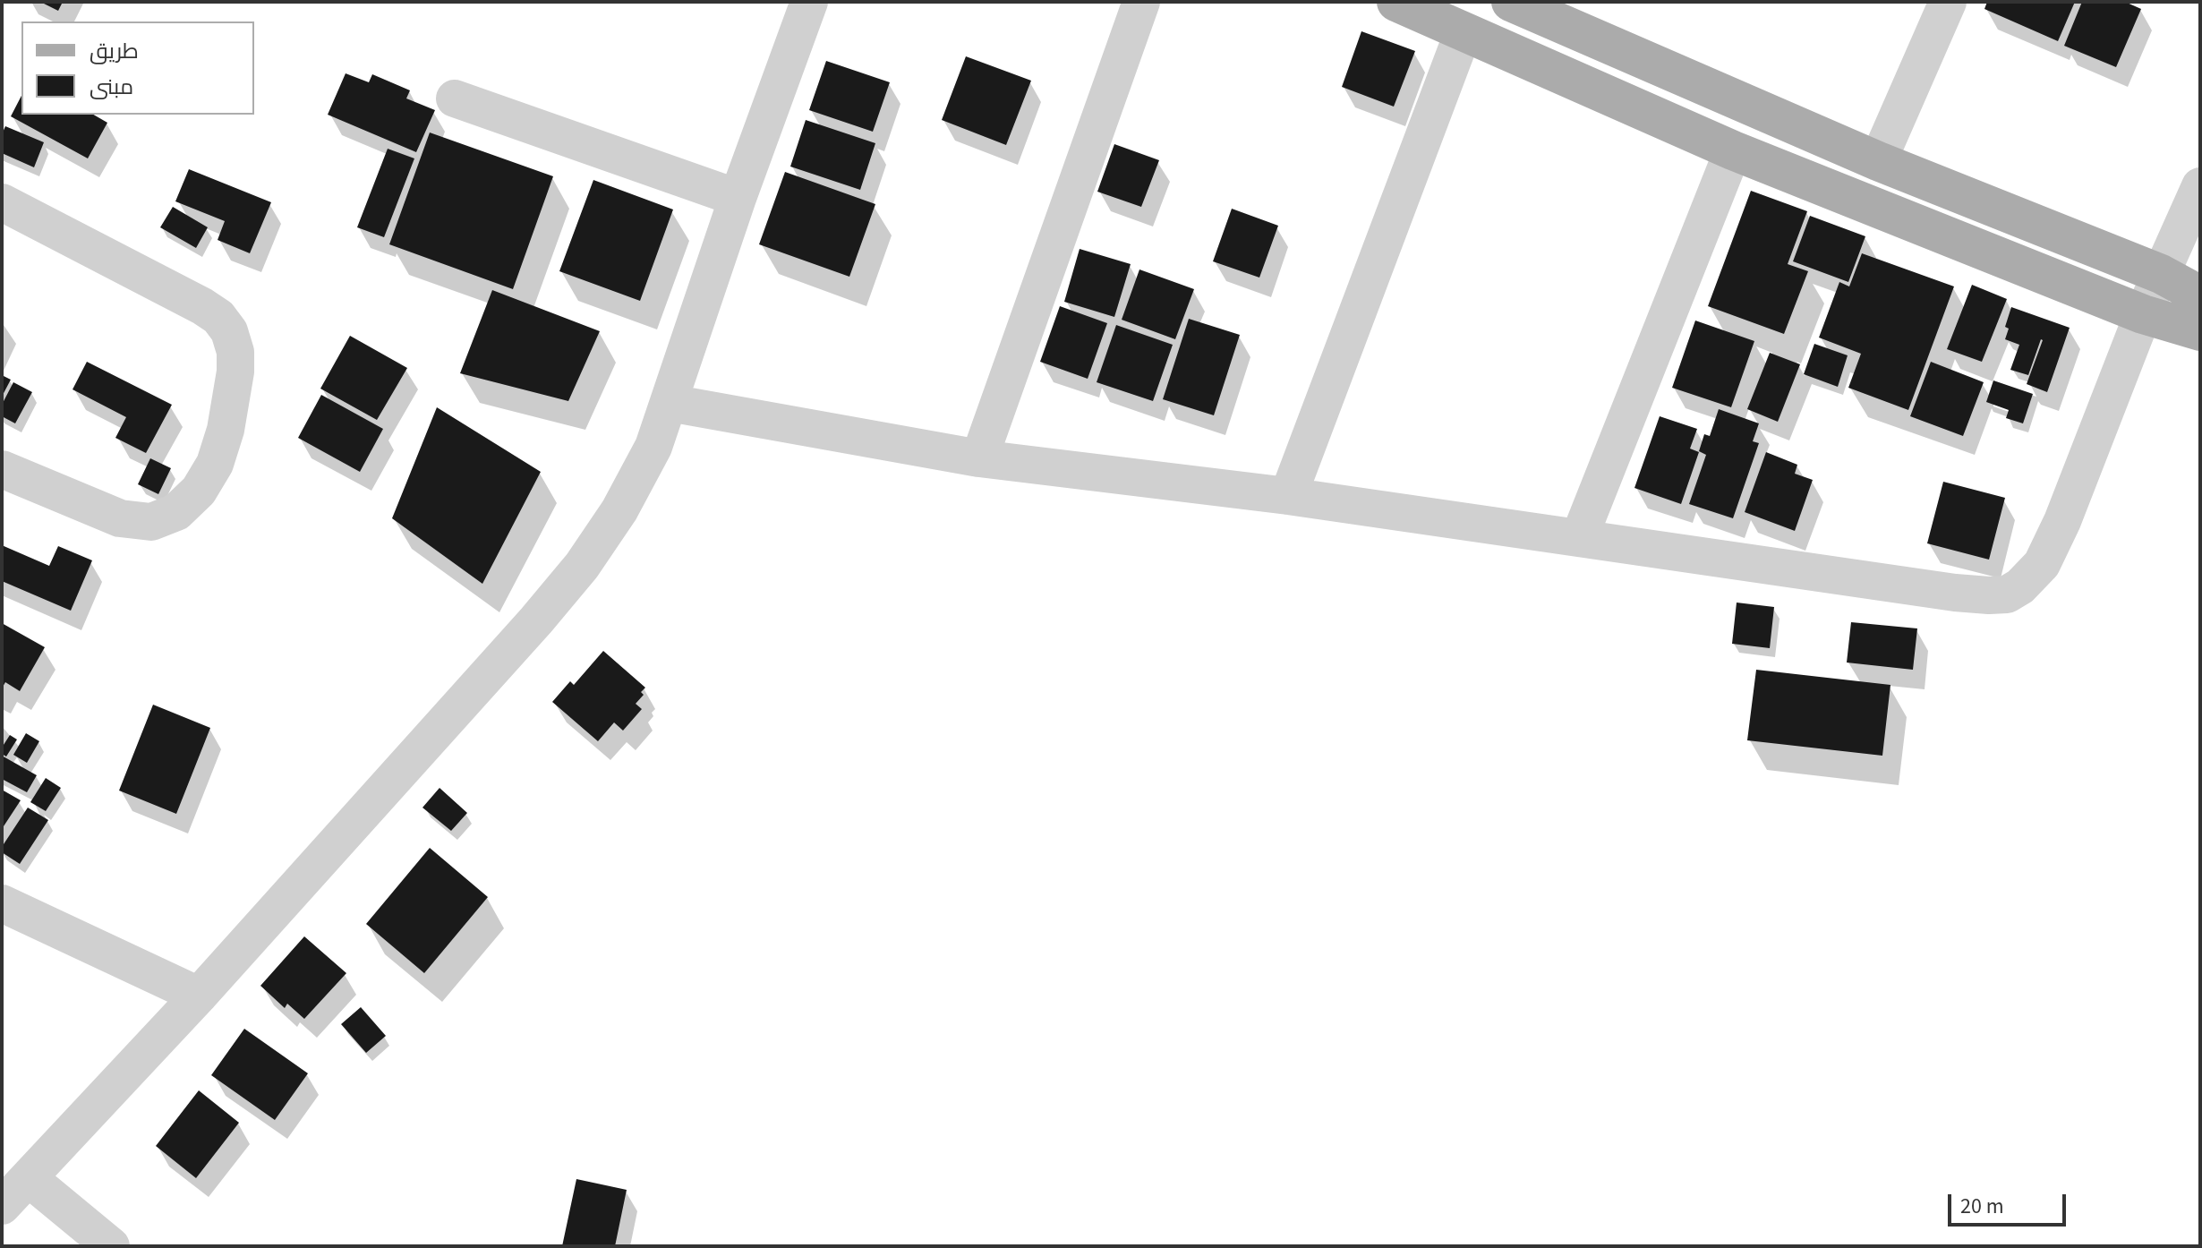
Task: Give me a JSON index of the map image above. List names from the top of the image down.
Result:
{
  "legend": ["طريق", "مبنى"],
  "scale_bar": "20 m"
}
